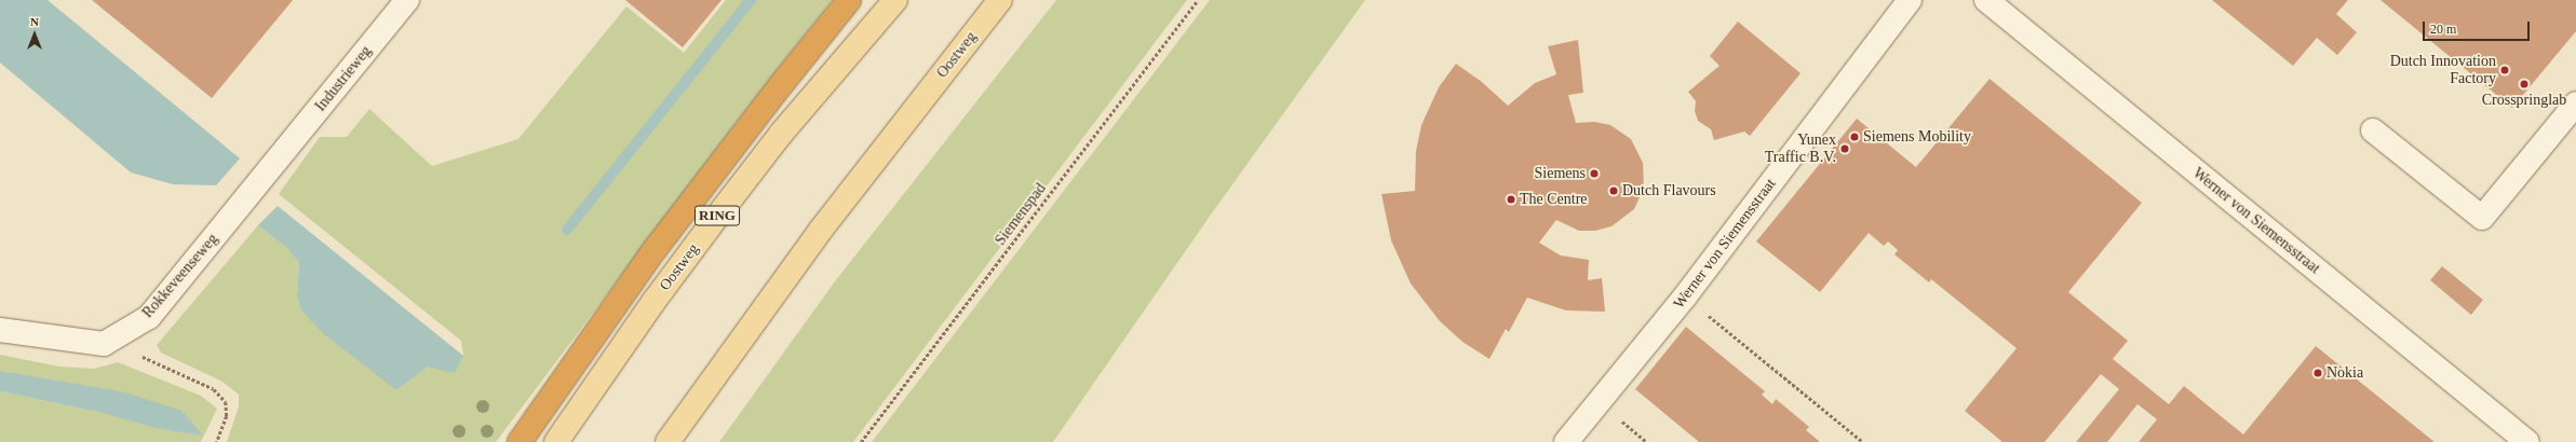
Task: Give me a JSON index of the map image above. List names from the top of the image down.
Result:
{
  "streets": {
    "main road": ["Oostweg", "RING"],
    "street": ["Industrieweg", "Werner von Siemensstraat", "Rokkeveenseweg"],
    "path": ["Siemenspad"]
  },
  "crossings": [
    ["Industrieweg", "Rokkeveenseweg"]
  ],
  "places": [
    "Dutch Innovation Factory",
    "Crosspringlab",
    "Siemens Mobility",
    "Yunex Traffic B.V.",
    "Siemens",
    "Dutch Flavours",
    "The Centre",
    "Nokia"
  ],
  "scale_bar": "20 m",
  "north": "top"
}
